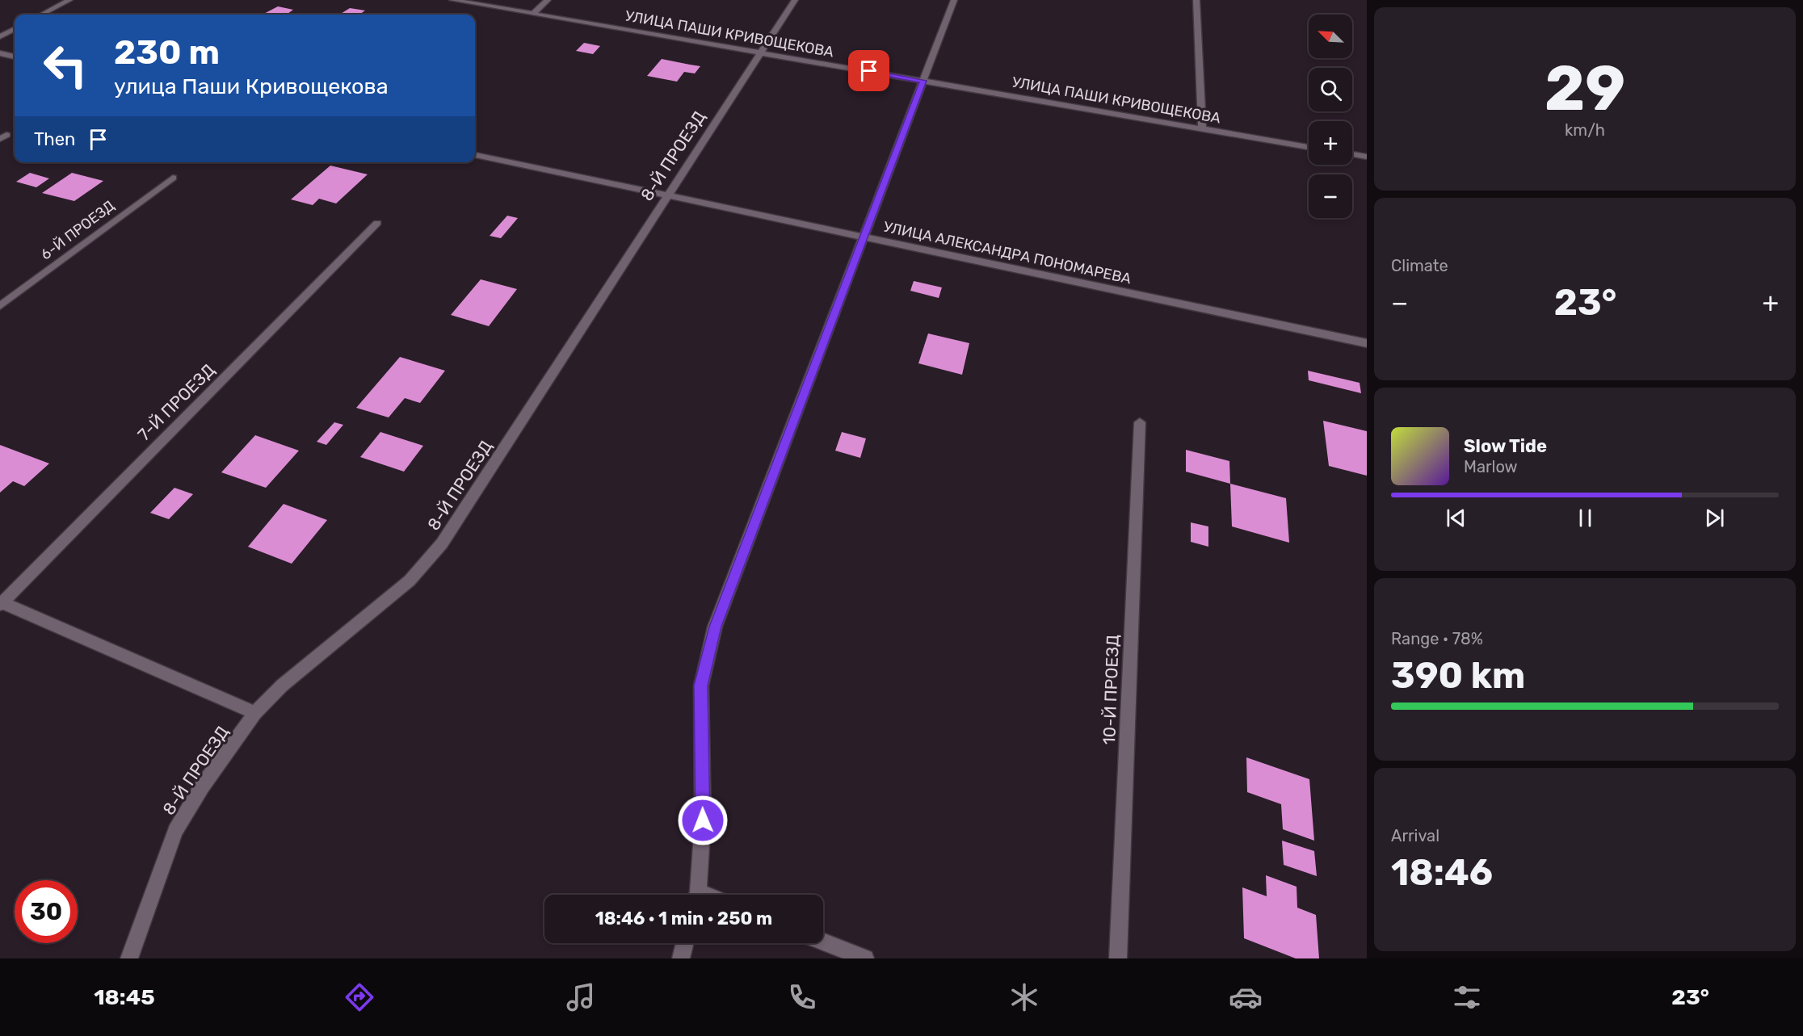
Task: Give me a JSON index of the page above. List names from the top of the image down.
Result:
{
  "streets": {
    "street": [
      "УЛИЦА ПАШИ КРИВОЩЕКОВА",
      "8-Й ПРОЕЗД",
      "6-Й ПРОЕЗД",
      "УЛИЦА АЛЕКСАНДРА ПОНОМАРЕВА",
      "7-Й ПРОЕЗД",
      "10-Й ПРОЕЗД"
    ]
  },
  "crossings": [
    ["УЛИЦА ПАШИ КРИВОЩЕКОВА", "8-Й ПРОЕЗД"],
    ["8-Й ПРОЕЗД", "УЛИЦА АЛЕКСАНДРА ПОНОМАРЕВА"]
  ],
  "north": "top left",
  "page": {
    "tile": [
      ["29", "km/h"],
      "Climate",
      ["Range · 78%", "390 km"],
      ["Arrival", "18:46"]
    ],
    "map_buttons": ["+", "−"],
    "turn": ["230 m", "улица Паши Кривощекова"],
    "then": "Then",
    "heat": ["−", "23°", "+"],
    "song": ["Slow Tide", "Marlow"],
    "limit": "30",
    "trip": "18:46 · 1 min · 250 m",
    "tabs": ["18:45", "23°"]
  }
}
